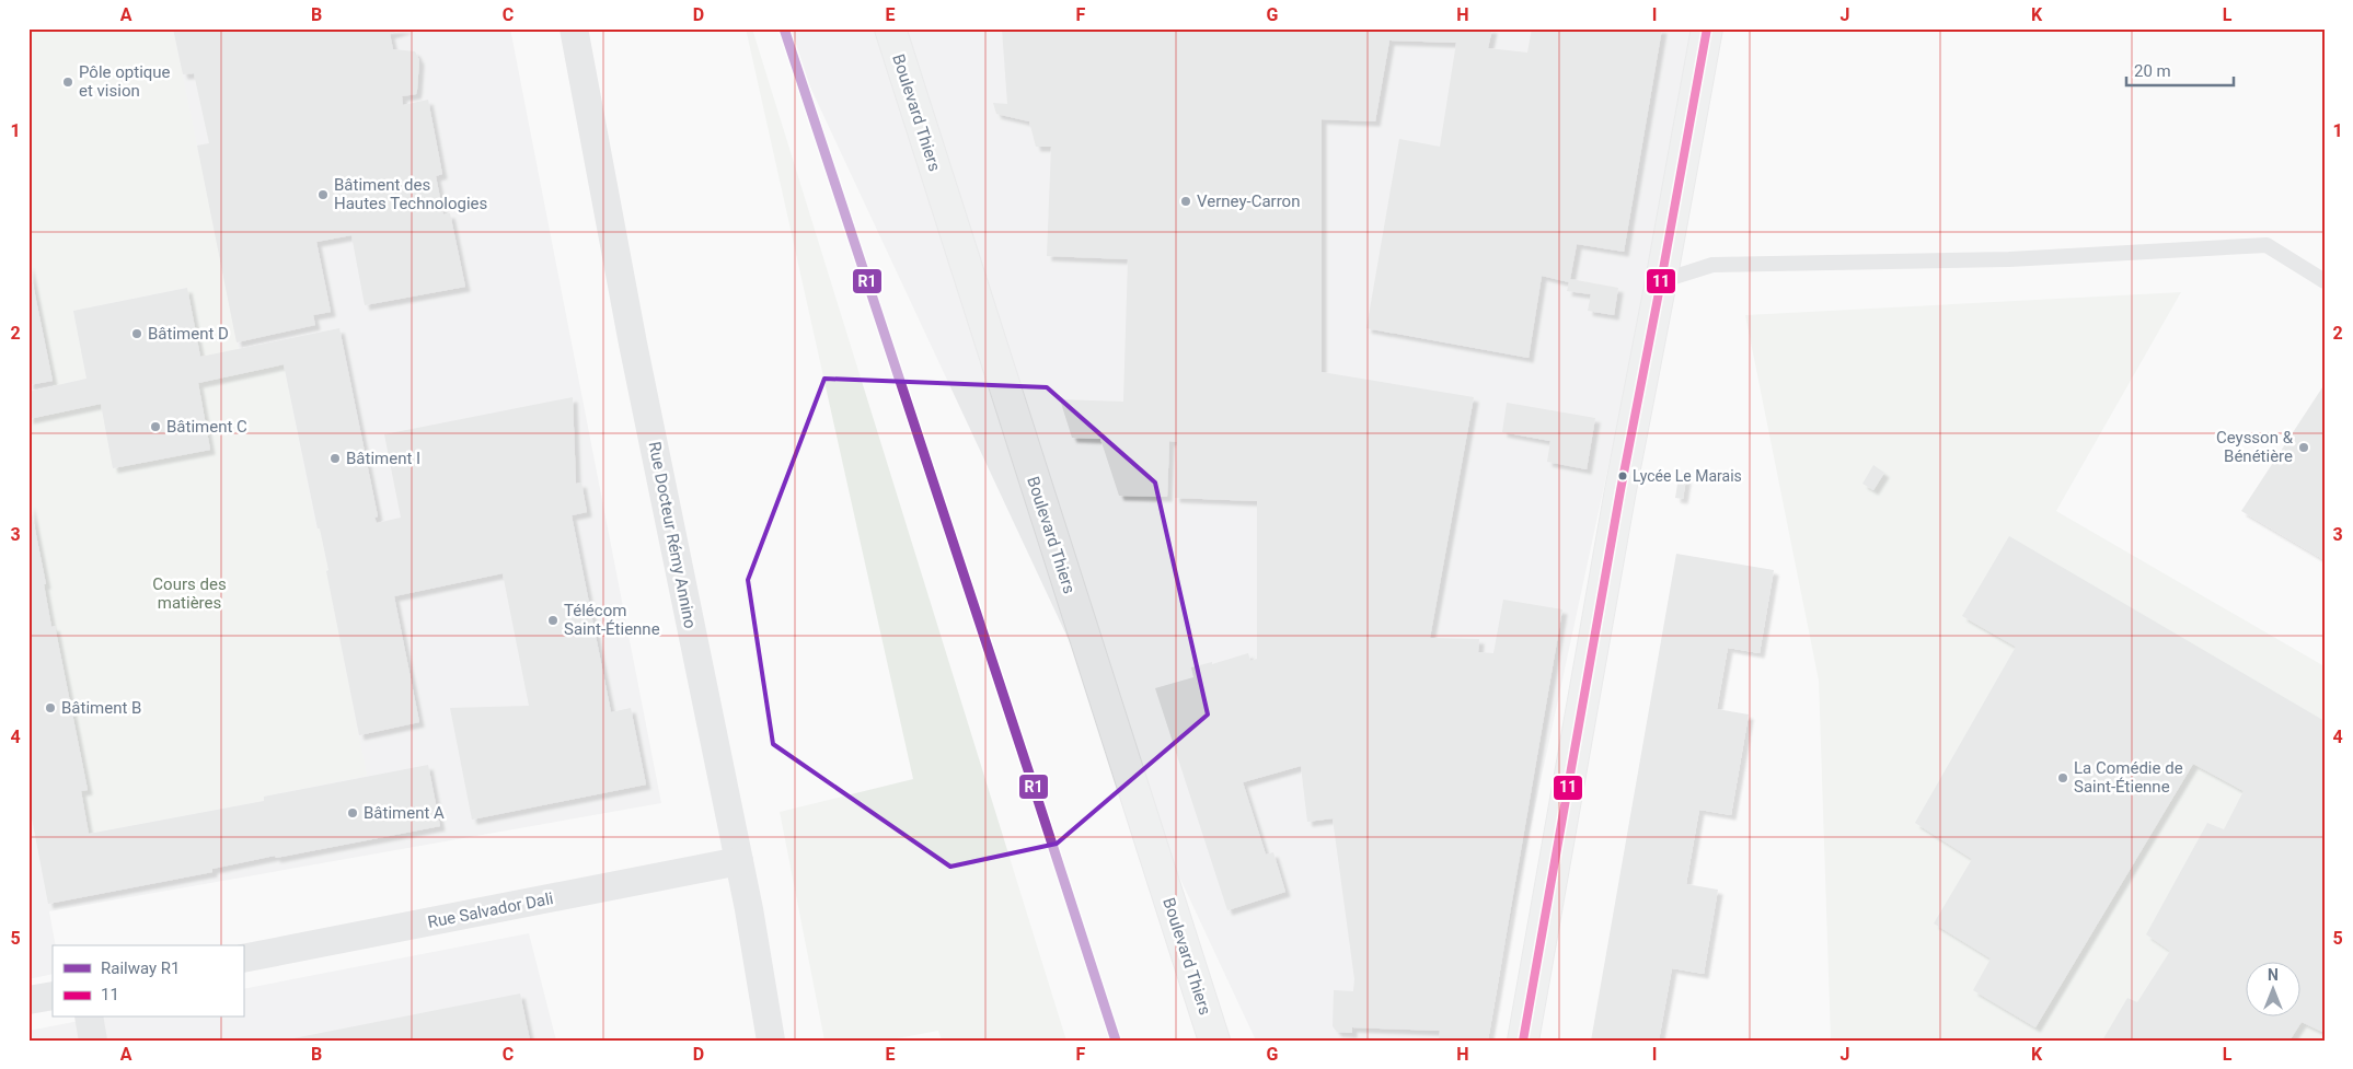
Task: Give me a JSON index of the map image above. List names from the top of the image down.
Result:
{
  "streets": {
    "main road": ["Boulevard Thiers"],
    "street": ["Rue Docteur Rémy Annino", "Rue Salvador Dali"]
  },
  "crossings": [
    ["Rue Docteur Rémy Annino", "Rue Salvador Dali"]
  ],
  "parks": ["Cours des matières"],
  "places": [
    "Pôle optique et vision",
    "Bâtiment des Hautes Technologies",
    "Verney-Carron",
    "Bâtiment D",
    "Bâtiment C",
    "Ceysson & Bénétière",
    "Bâtiment I",
    "Lycée Le Marais",
    "Télécom Saint-Étienne",
    "Bâtiment B",
    "La Comédie de Saint-Étienne",
    "Bâtiment A"
  ],
  "lines": ["rail line R1", "transit line 11"],
  "legend": ["Railway R1", "11"],
  "scale_bar": "20 m",
  "north": "top",
  "grid": {
    "columns": [
      "A",
      "B",
      "C",
      "D",
      "E",
      "F",
      "G",
      "H",
      "I",
      "J",
      "K",
      "L"
    ],
    "rows": [
      "1",
      "2",
      "3",
      "4",
      "5"
    ]
  }
}
